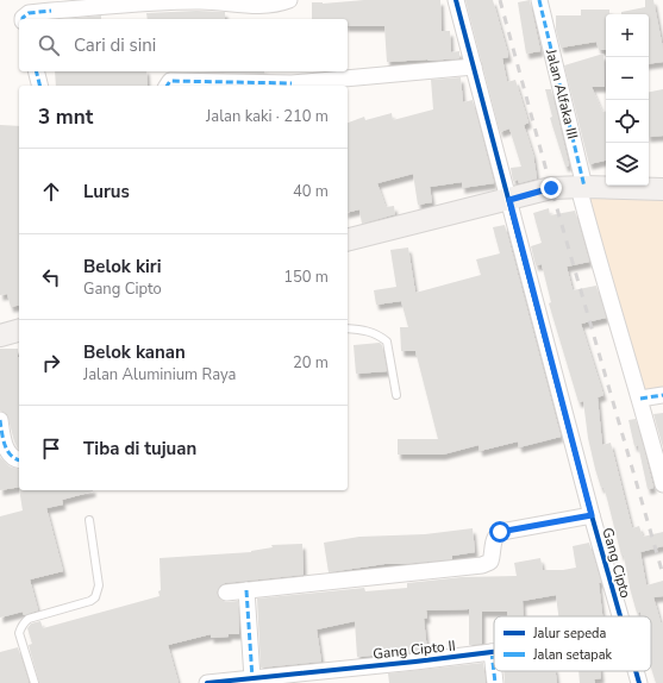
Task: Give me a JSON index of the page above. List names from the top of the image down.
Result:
{
  "streets": {
    "street": ["Jalan Alfaka III", "Gang Cipto", "Gang Cipto II"]
  },
  "legend": ["Jalur sepeda", "Jalan setapak"],
  "page": {
    "map_buttons": ["+", "−"],
    "search": "Cari di sini",
    "heading": ["3 mnt", "Jalan kaki · 210 m"],
    "list": [
      ["Lurus", "40 m"],
      ["Belok kiri", "Gang Cipto", "150 m"],
      ["Belok kanan", "Jalan Aluminium Raya", "20 m"],
      "Tiba di tujuan"
    ]
  }
}
